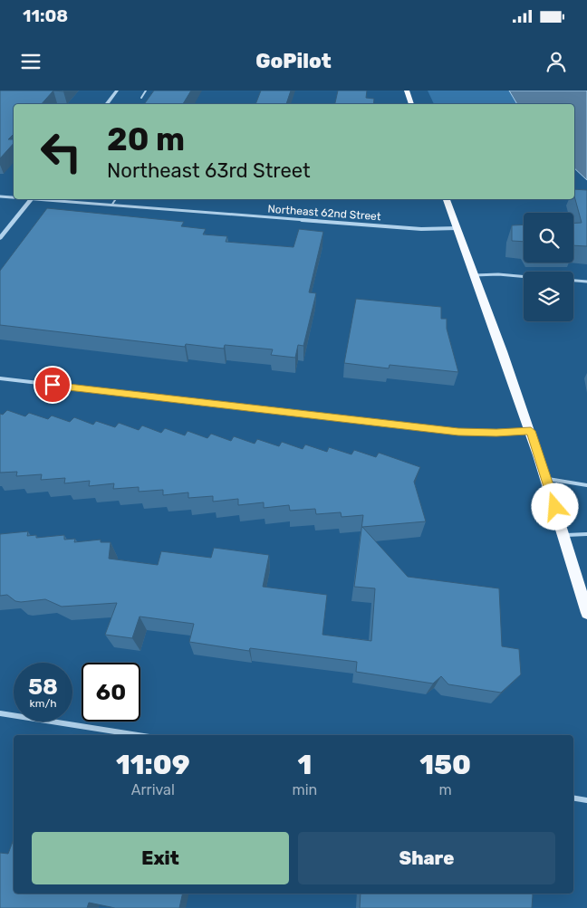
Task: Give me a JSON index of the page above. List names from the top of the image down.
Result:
{
  "streets": {
    "street": ["Northeast 62nd Street"]
  },
  "page": {
    "status": "11:08",
    "header": "GoPilot",
    "turn": ["20 m", "Northeast 63rd Street"],
    "speed": "58 km/h",
    "limit": "60",
    "eta": [
      "11:09",
      "Arrival",
      "1",
      "min",
      "150",
      "m"
    ],
    "buttons": ["Exit", "Share"]
  }
}
